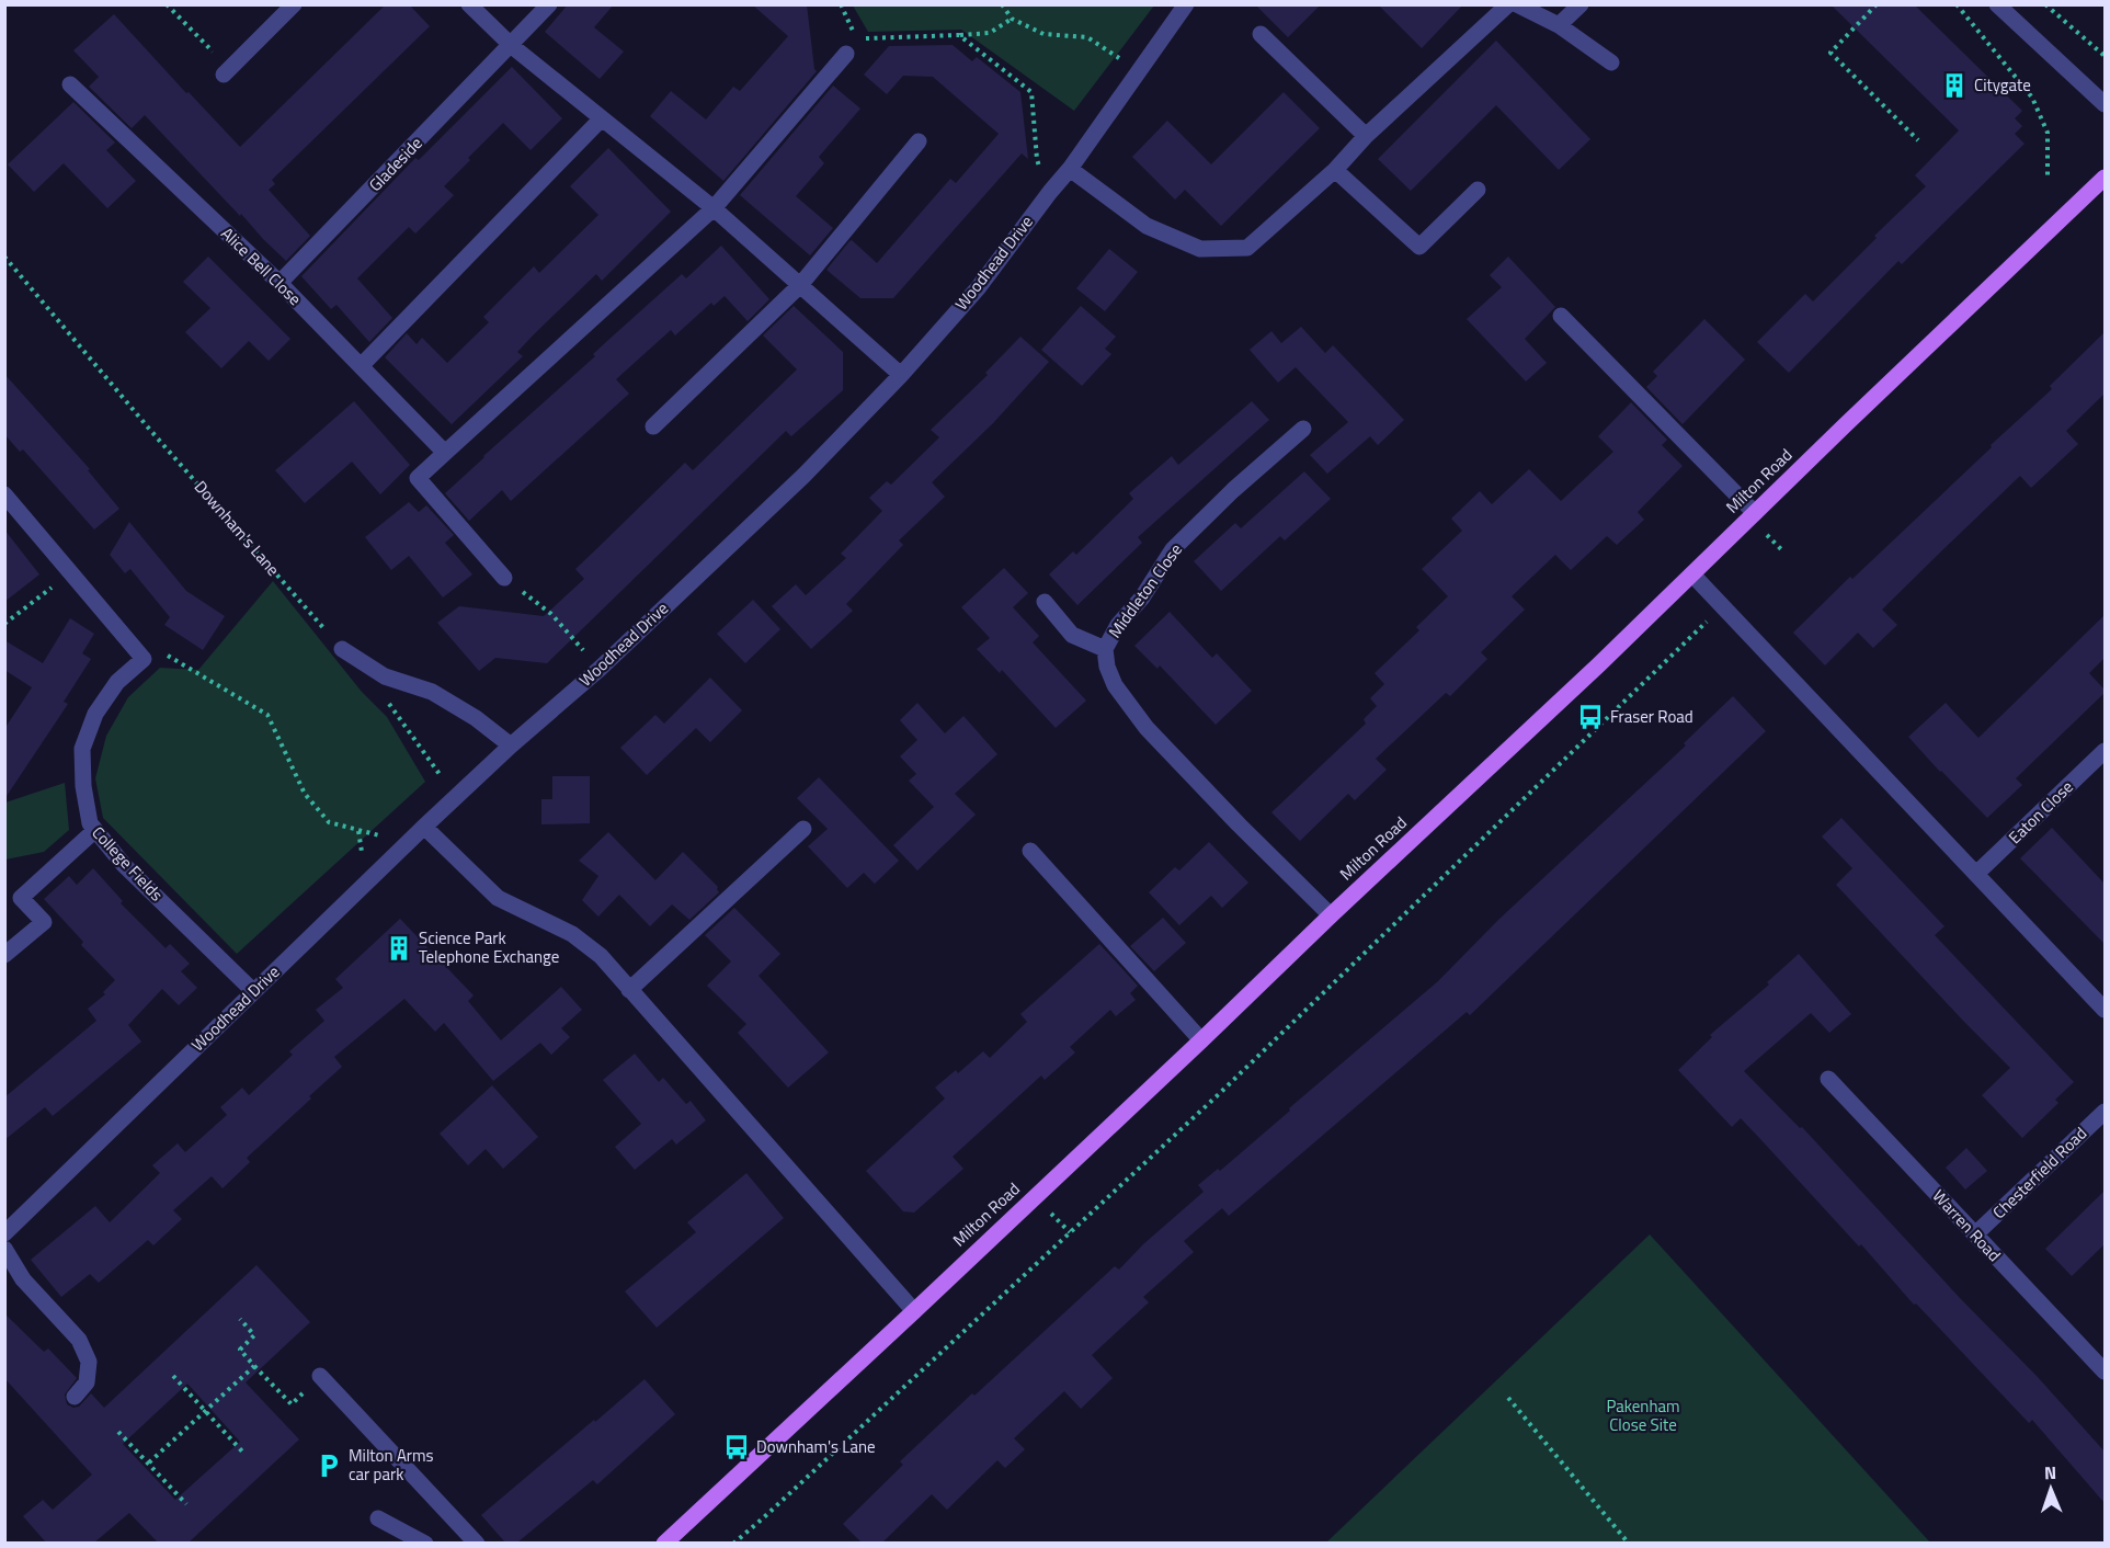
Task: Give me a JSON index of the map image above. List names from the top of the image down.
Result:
{
  "streets": {
    "main road": ["Milton Road"],
    "street": [
      "Gladeside",
      "Woodhead Drive",
      "Alice Bell Close",
      "Middleton Close",
      "Eaton Close",
      "College Fields",
      "Chesterfield Road",
      "Warren Road"
    ],
    "path": ["Downham's Lane"]
  },
  "crossings": [
    ["Gladeside", "Alice Bell Close"],
    ["Woodhead Drive", "College Fields"],
    ["Milton Road", "Middleton Close"],
    ["Chesterfield Road", "Warren Road"]
  ],
  "parks": ["Pakenham Close Site"],
  "places": {
    "building": ["Citygate", "Science Park Telephone Exchange"],
    "bus stop": ["Fraser Road", "Downham's Lane"],
    "parking": ["Milton Arms car park"]
  },
  "north": "top"
}
